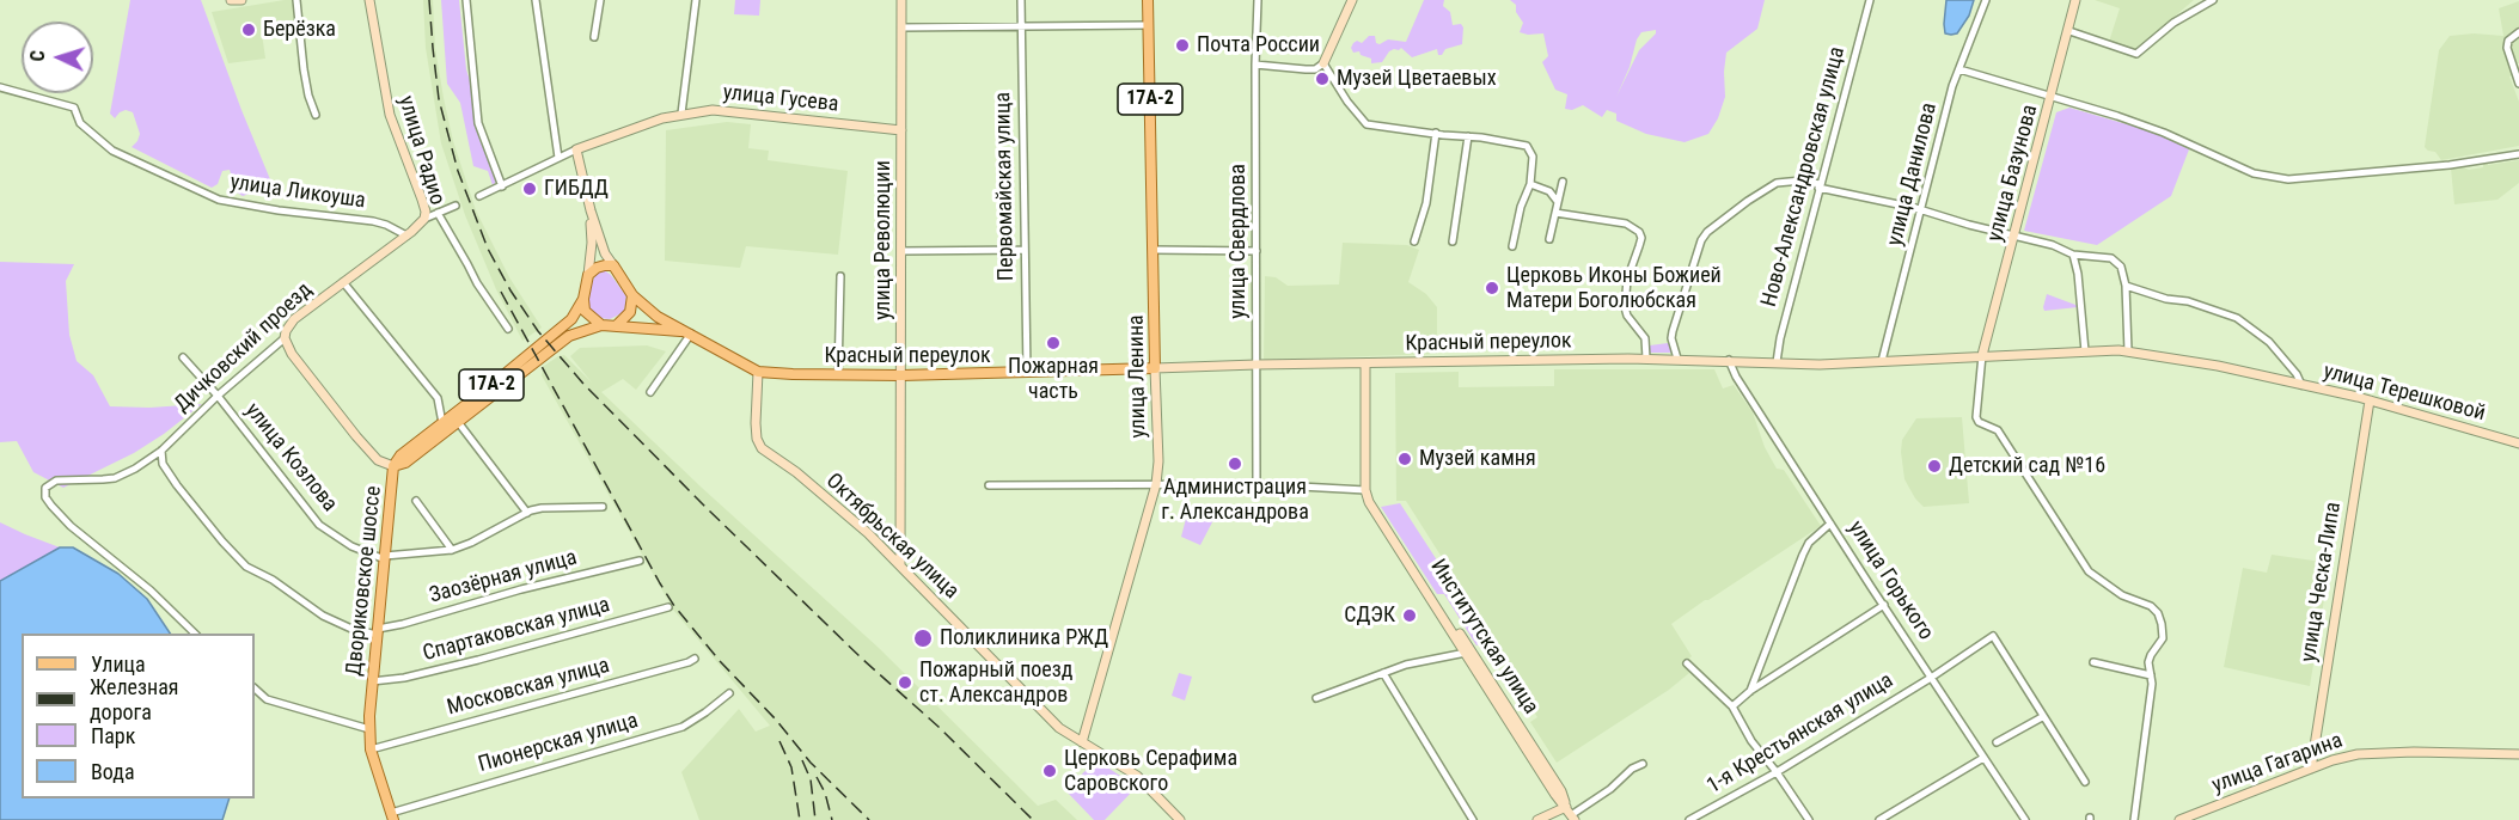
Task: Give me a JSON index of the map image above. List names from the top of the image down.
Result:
{
  "streets": {
    "main road": [
      "улица Гусева",
      "17А-2",
      "улица Радио",
      "улица Базунова",
      "улица Революции",
      "Красный переулок",
      "Дичковский проезд",
      "улица Ленина",
      "улица Терешковой",
      "Октябрьская улица",
      "Двориковское шоссе",
      "улица Ческа-Липа",
      "Институтская улица",
      "улица Гагарина"
    ],
    "street": [
      "улица Данилова",
      "Ново-Александровская улица",
      "Первомайская улица",
      "улица Ликоуша",
      "улица Свердлова",
      "улица Козлова",
      "Заозёрная улица",
      "улица Горького",
      "Спартаковская улица",
      "Московская улица",
      "1-я Крестьянская улица",
      "Пионерская улица"
    ]
  },
  "crossings": [
    ["улица Гусева", "улица Революции"],
    ["17А-2", "Двориковское шоссе"],
    ["улица Радио", "Дичковский проезд"],
    ["улица Базунова", "Красный переулок"],
    ["улица Данилова", "Красный переулок"],
    ["Ново-Александровская улица", "Красный переулок"],
    ["Первомайская улица", "Красный переулок"],
    ["улица Ликоуша", "Дичковский проезд"],
    ["улица Революции", "Красный переулок"],
    ["улица Революции", "Октябрьская улица"],
    ["улица Свердлова", "Красный переулок"],
    ["Красный переулок", "улица Ленина"],
    ["Красный переулок", "улица Терешковой"],
    ["Красный переулок", "Октябрьская улица"],
    ["Красный переулок", "улица Горького"],
    ["Красный переулок", "Институтская улица"],
    ["Дичковский проезд", "улица Козлова"],
    ["Дичковский проезд", "Заозёрная улица"],
    ["улица Ленина", "Октябрьская улица"],
    ["улица Терешковой", "улица Ческа-Липа"],
    ["улица Козлова", "Двориковское шоссе"],
    ["Заозёрная улица", "Двориковское шоссе"],
    ["Двориковское шоссе", "Спартаковская улица"],
    ["Двориковское шоссе", "Московская улица"],
    ["Двориковское шоссе", "Пионерская улица"],
    ["улица Горького", "1-я Крестьянская улица"],
    ["улица Ческа-Липа", "улица Гагарина"]
  ],
  "places": [
    "Берёзка",
    "Почта России",
    "Музей Цветаевых",
    "ГИБДД",
    "Церковь Иконы Божией Матери Боголюбская",
    "Пожарная часть",
    "Музей камня",
    "Администрация г. Александрова",
    "Детский сад №16",
    "СДЭК",
    "Поликлиника РЖД",
    "Пожарный поезд ст. Александров",
    "Церковь Серафима Саровского"
  ],
  "legend": [
    "Улица",
    "Железная дорога",
    "Парк",
    "Вода"
  ],
  "north": "left"
}
